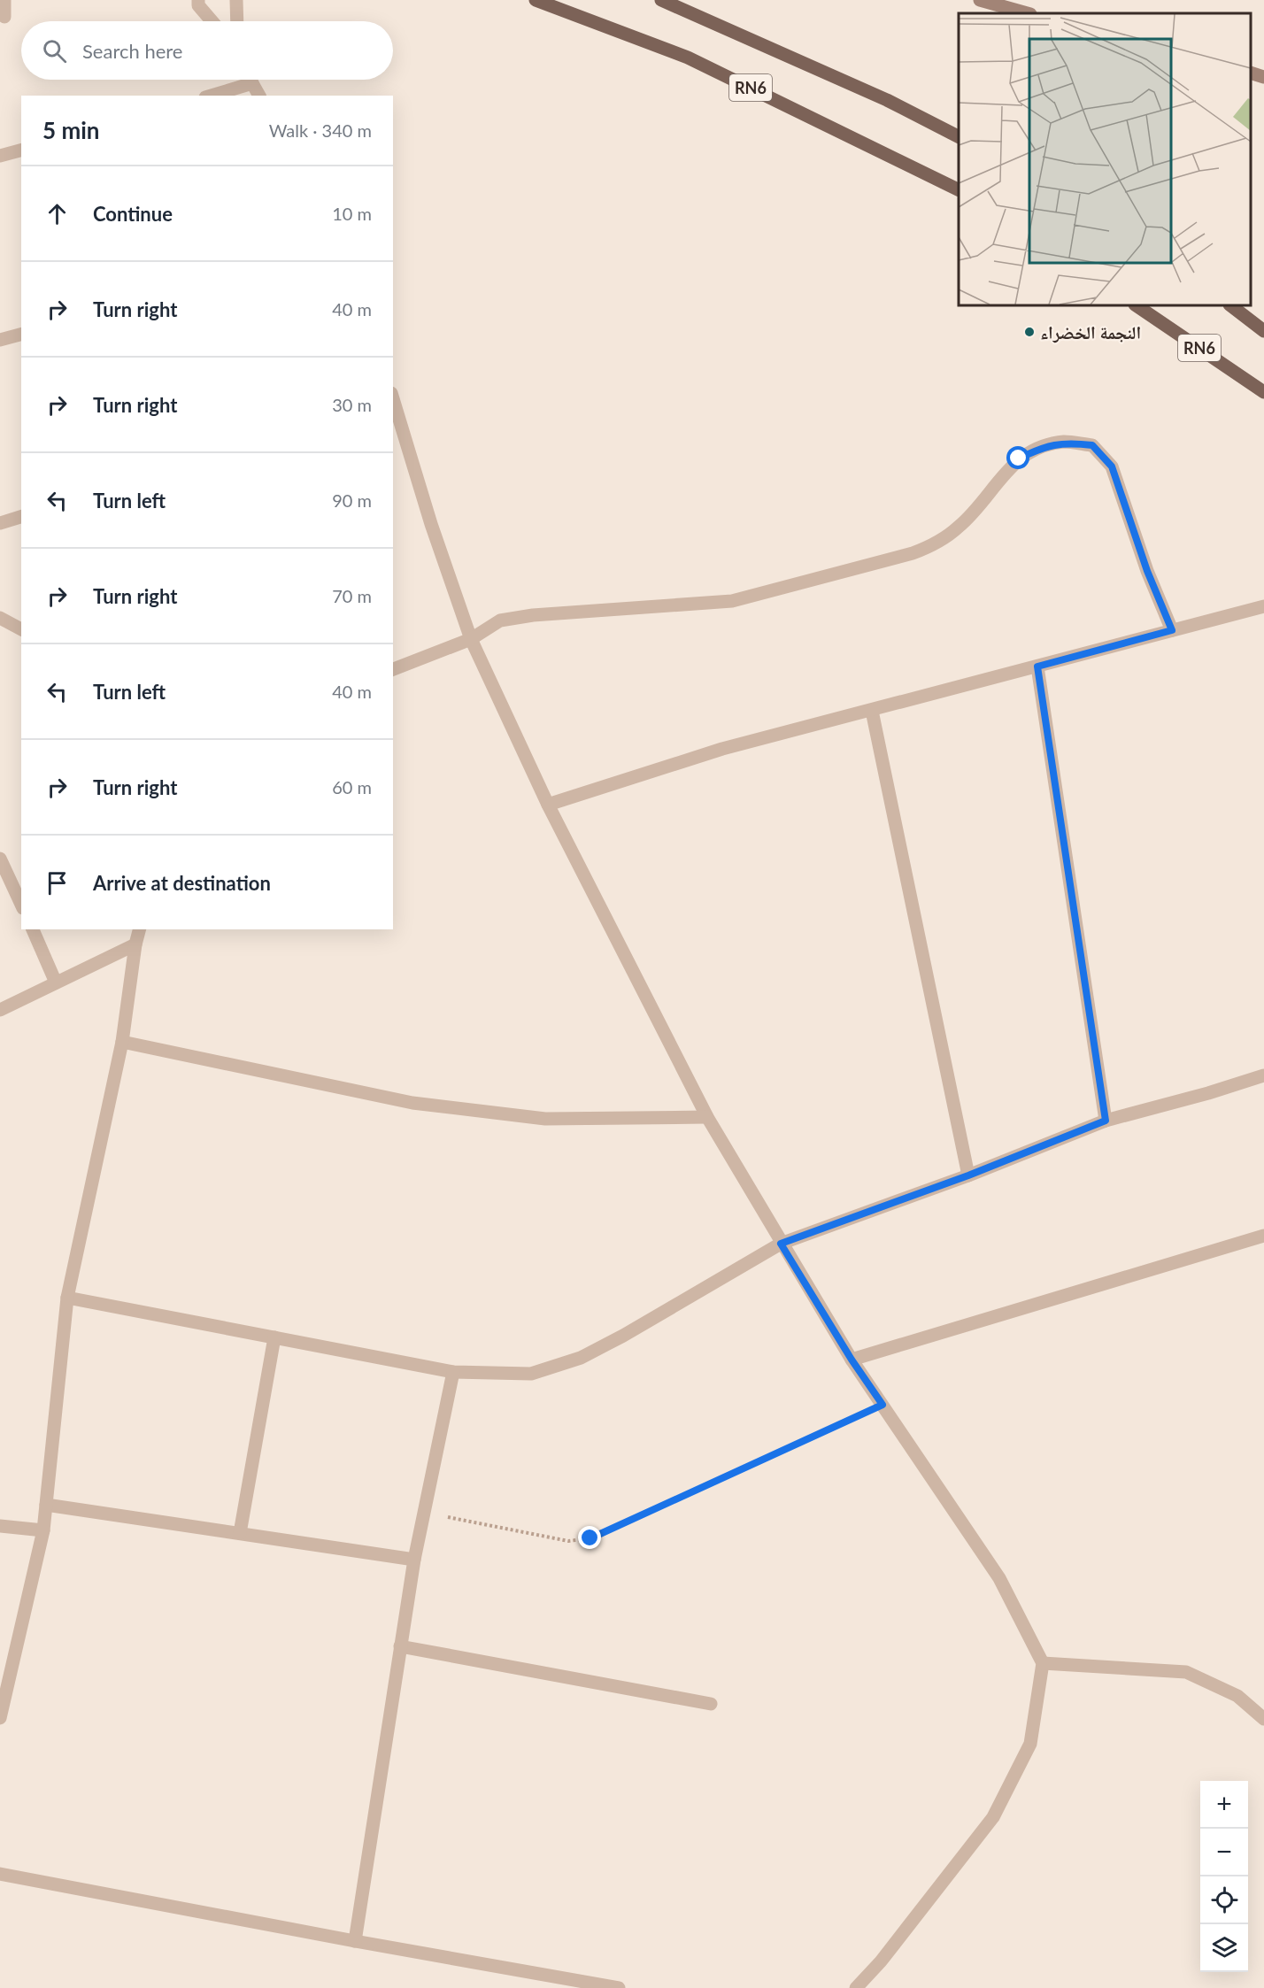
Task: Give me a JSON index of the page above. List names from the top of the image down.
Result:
{
  "streets": {
    "main road": ["RN6"]
  },
  "places": ["النجمة الخضراء"],
  "page": {
    "search": "Search here",
    "heading": ["5 min", "Walk · 340 m"],
    "list": [
      ["Continue", "10 m"],
      ["Turn right", "40 m"],
      ["Turn right", "30 m"],
      ["Turn left", "90 m"],
      ["Turn right", "70 m"],
      ["Turn left", "40 m"],
      ["Turn right", "60 m"],
      "Arrive at destination"
    ],
    "map_buttons": ["+", "−"]
  }
}
